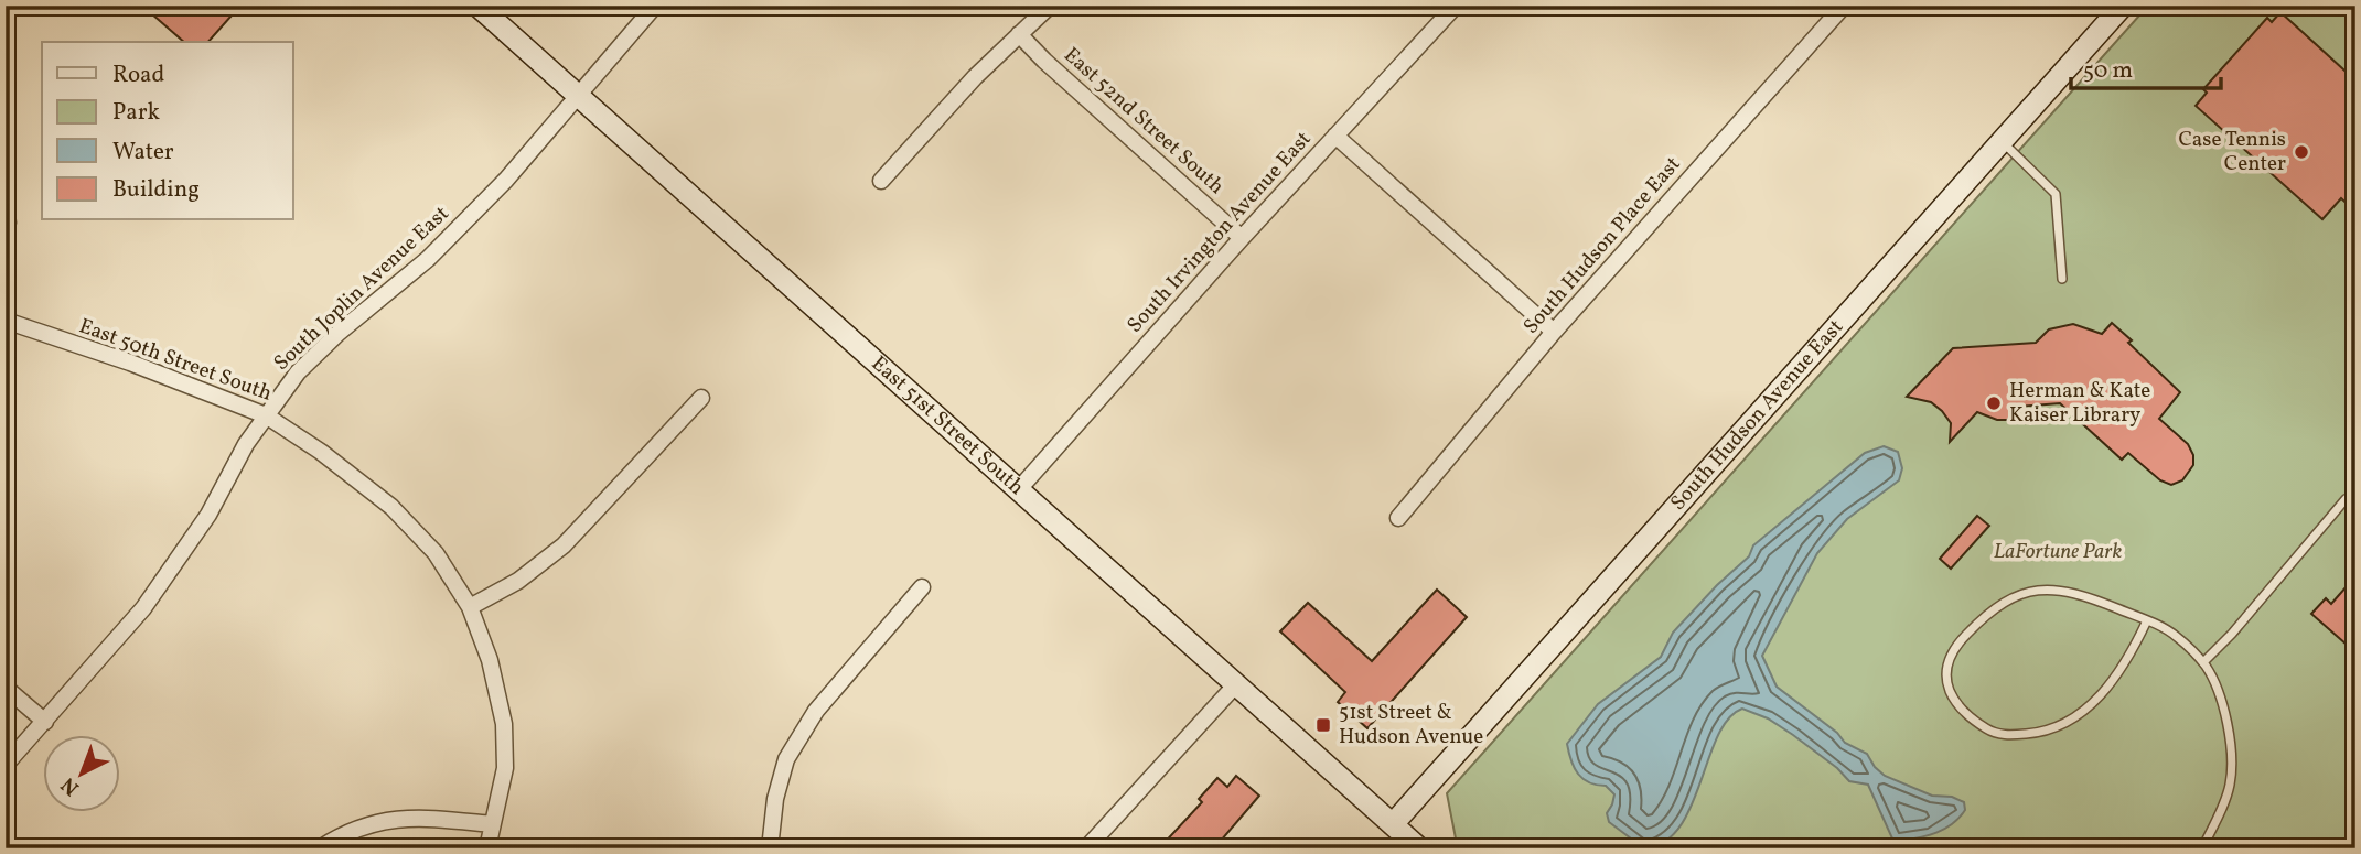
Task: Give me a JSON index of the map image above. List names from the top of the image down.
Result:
{
  "streets": {
    "main road": ["South Hudson Avenue East", "East 51st Street South"],
    "street": [
      "East 52nd Street South",
      "South Irvington Avenue East",
      "South Hudson Place East",
      "South Joplin Avenue East",
      "East 50th Street South"
    ]
  },
  "crossings": [
    ["East 52nd Street South", "South Irvington Avenue East"],
    ["South Irvington Avenue East", "East 51st Street South"],
    ["South Joplin Avenue East", "East 50th Street South"],
    ["South Joplin Avenue East", "East 51st Street South"],
    ["South Hudson Avenue East", "East 51st Street South"]
  ],
  "parks": ["LaFortune Park"],
  "places": {
    "other": ["Case Tennis Center", "Herman & Kate Kaiser Library"],
    "transit": ["51st Street & Hudson Avenue"]
  },
  "legend": [
    "Road",
    "Park",
    "Water",
    "Building"
  ],
  "scale_bar": "50 m",
  "north": "bottom left"
}
